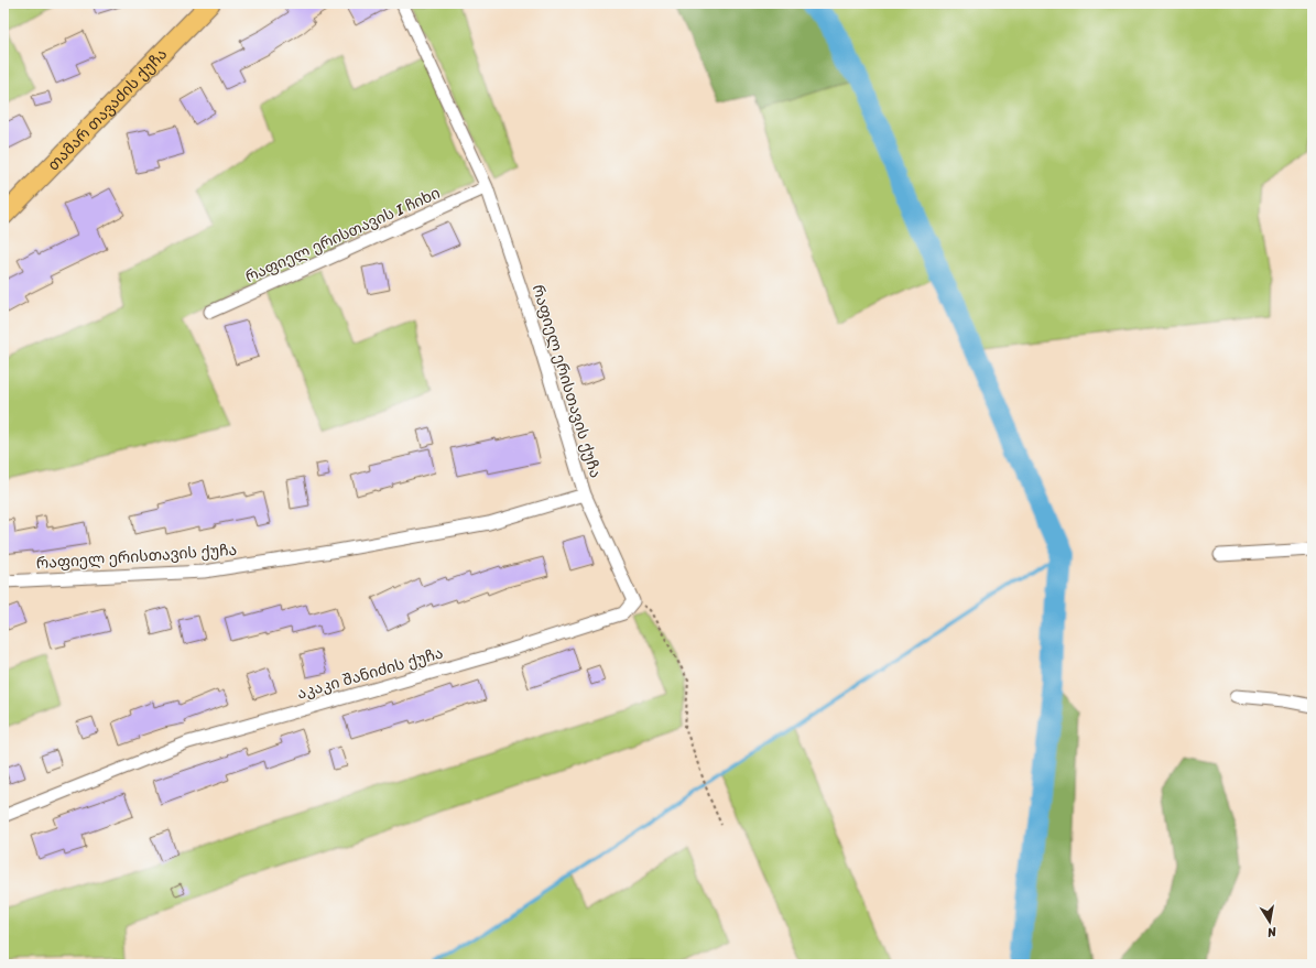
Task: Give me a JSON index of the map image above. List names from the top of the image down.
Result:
{
  "streets": {
    "highway": ["თამარ თავაძის ქუჩა"],
    "street": ["რაფიელ ერისთავის I ჩიხი", "რაფიელ ერისთავის ქუჩა", "აკაკი შანიძის ქუჩა"]
  },
  "crossings": [
    ["რაფიელ ერისთავის I ჩიხი", "რაფიელ ერისთავის ქუჩა"]
  ],
  "north": "bottom"
}
